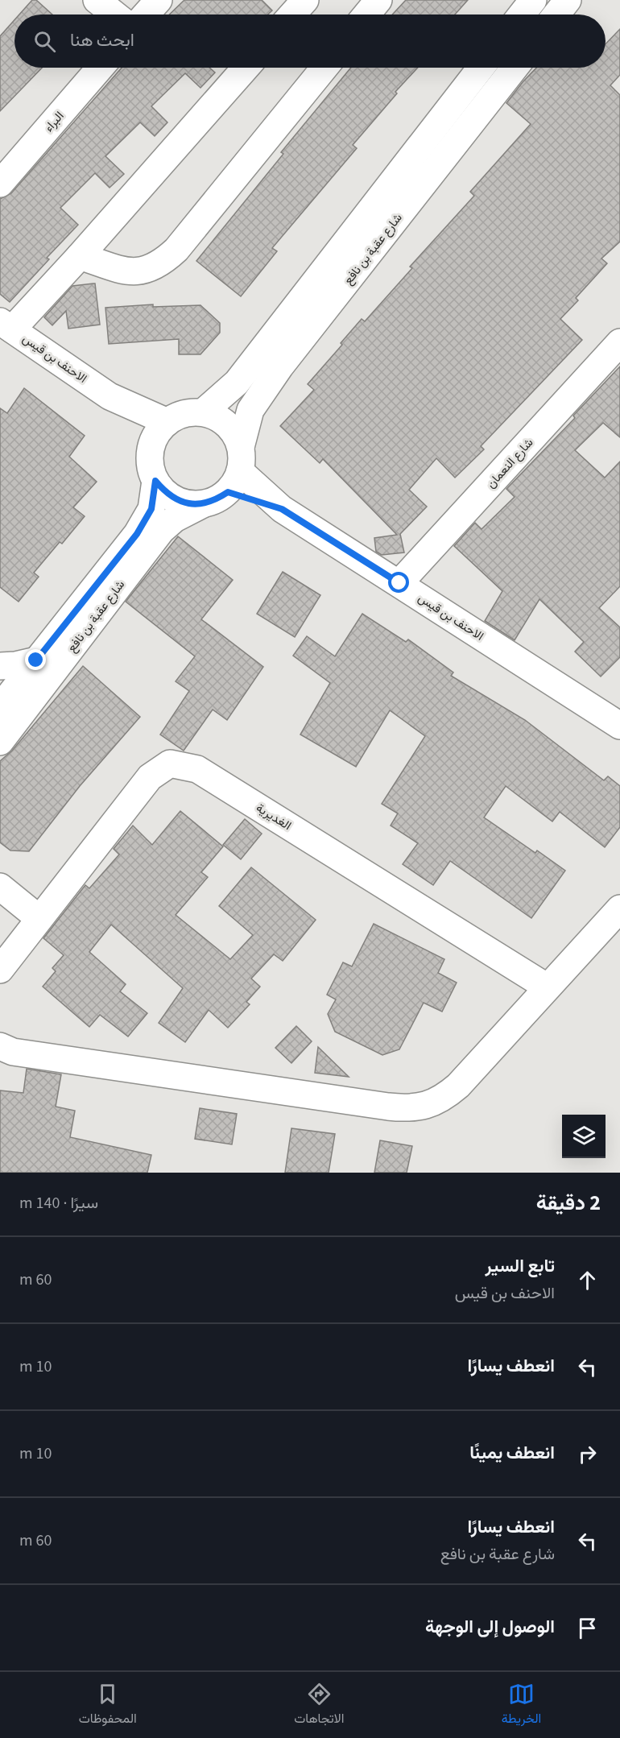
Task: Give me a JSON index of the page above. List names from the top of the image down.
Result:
{
  "streets": {
    "street": [
      "البراء",
      "شارع عقبة بن نافع",
      "الاحنف بن قيس",
      "شارع النعمان",
      "الغديرية"
    ]
  },
  "crossings": [
    ["شارع عقبة بن نافع", "الاحنف بن قيس"],
    ["الاحنف بن قيس", "شارع النعمان"]
  ],
  "page": {
    "search": "ابحث هنا",
    "heading": ["2 دقيقة", "سيرًا · 140 m"],
    "list": [
      ["تابع السير", "الاحنف بن قيس", "60 m"],
      ["انعطف يسارًا", "10 m"],
      ["انعطف يمينًا", "10 m"],
      ["انعطف يسارًا", "شارع عقبة بن نافع", "60 m"],
      "الوصول إلى الوجهة"
    ],
    "nav": ["الخريطة", "الاتجاهات", "المحفوظات"]
  }
}
